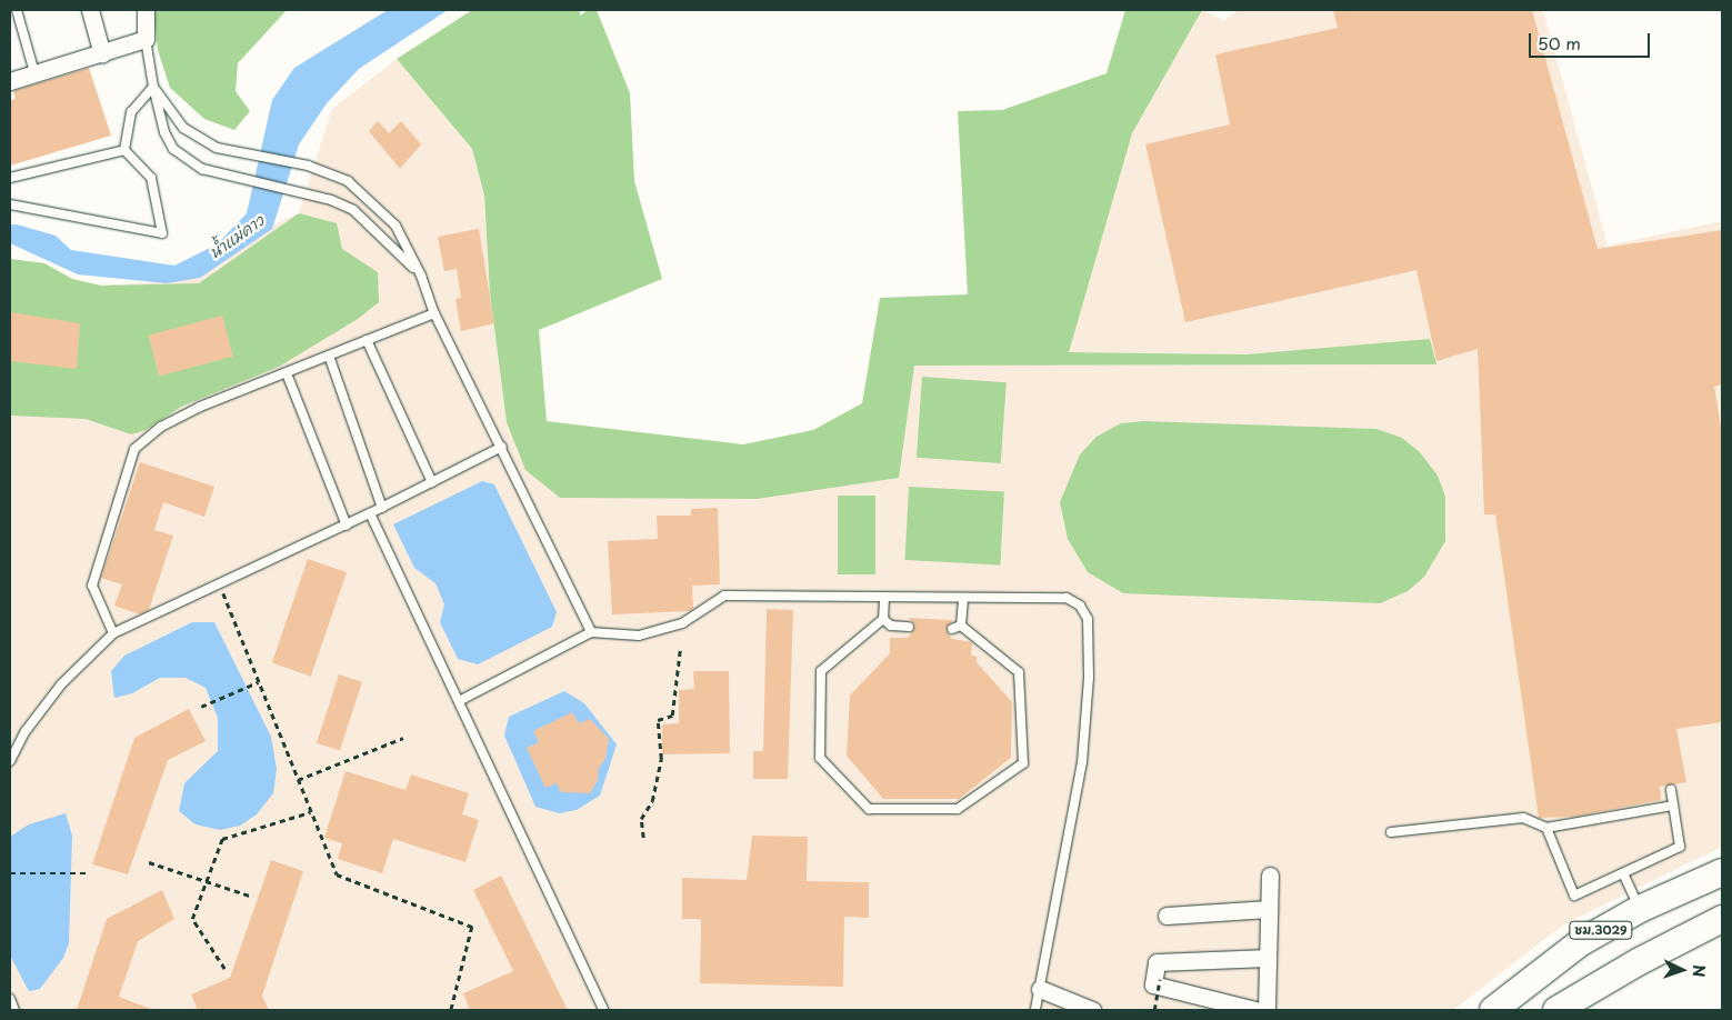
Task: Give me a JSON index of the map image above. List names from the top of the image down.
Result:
{
  "streets": {
    "main road": ["ชม.3029"]
  },
  "water": ["น้ำแม่คาว"],
  "scale_bar": "50 m",
  "north": "right"
}
